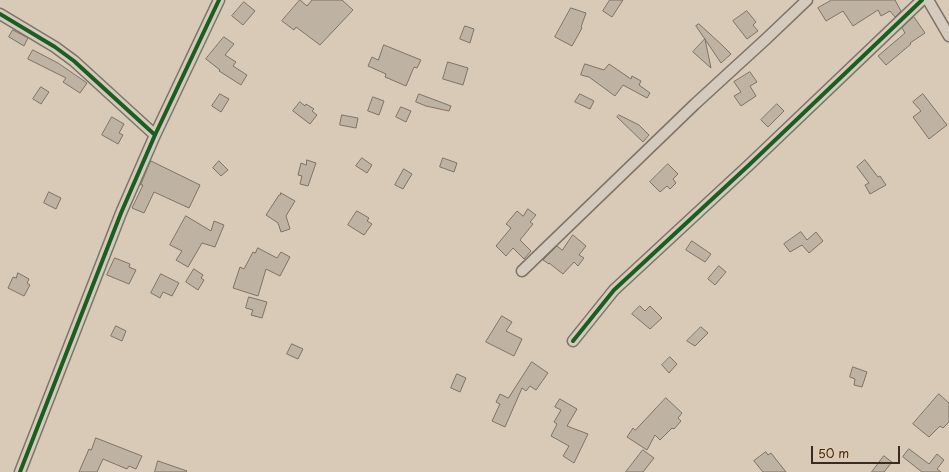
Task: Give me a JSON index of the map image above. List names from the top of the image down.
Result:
{
  "scale_bar": "50 m"
}
